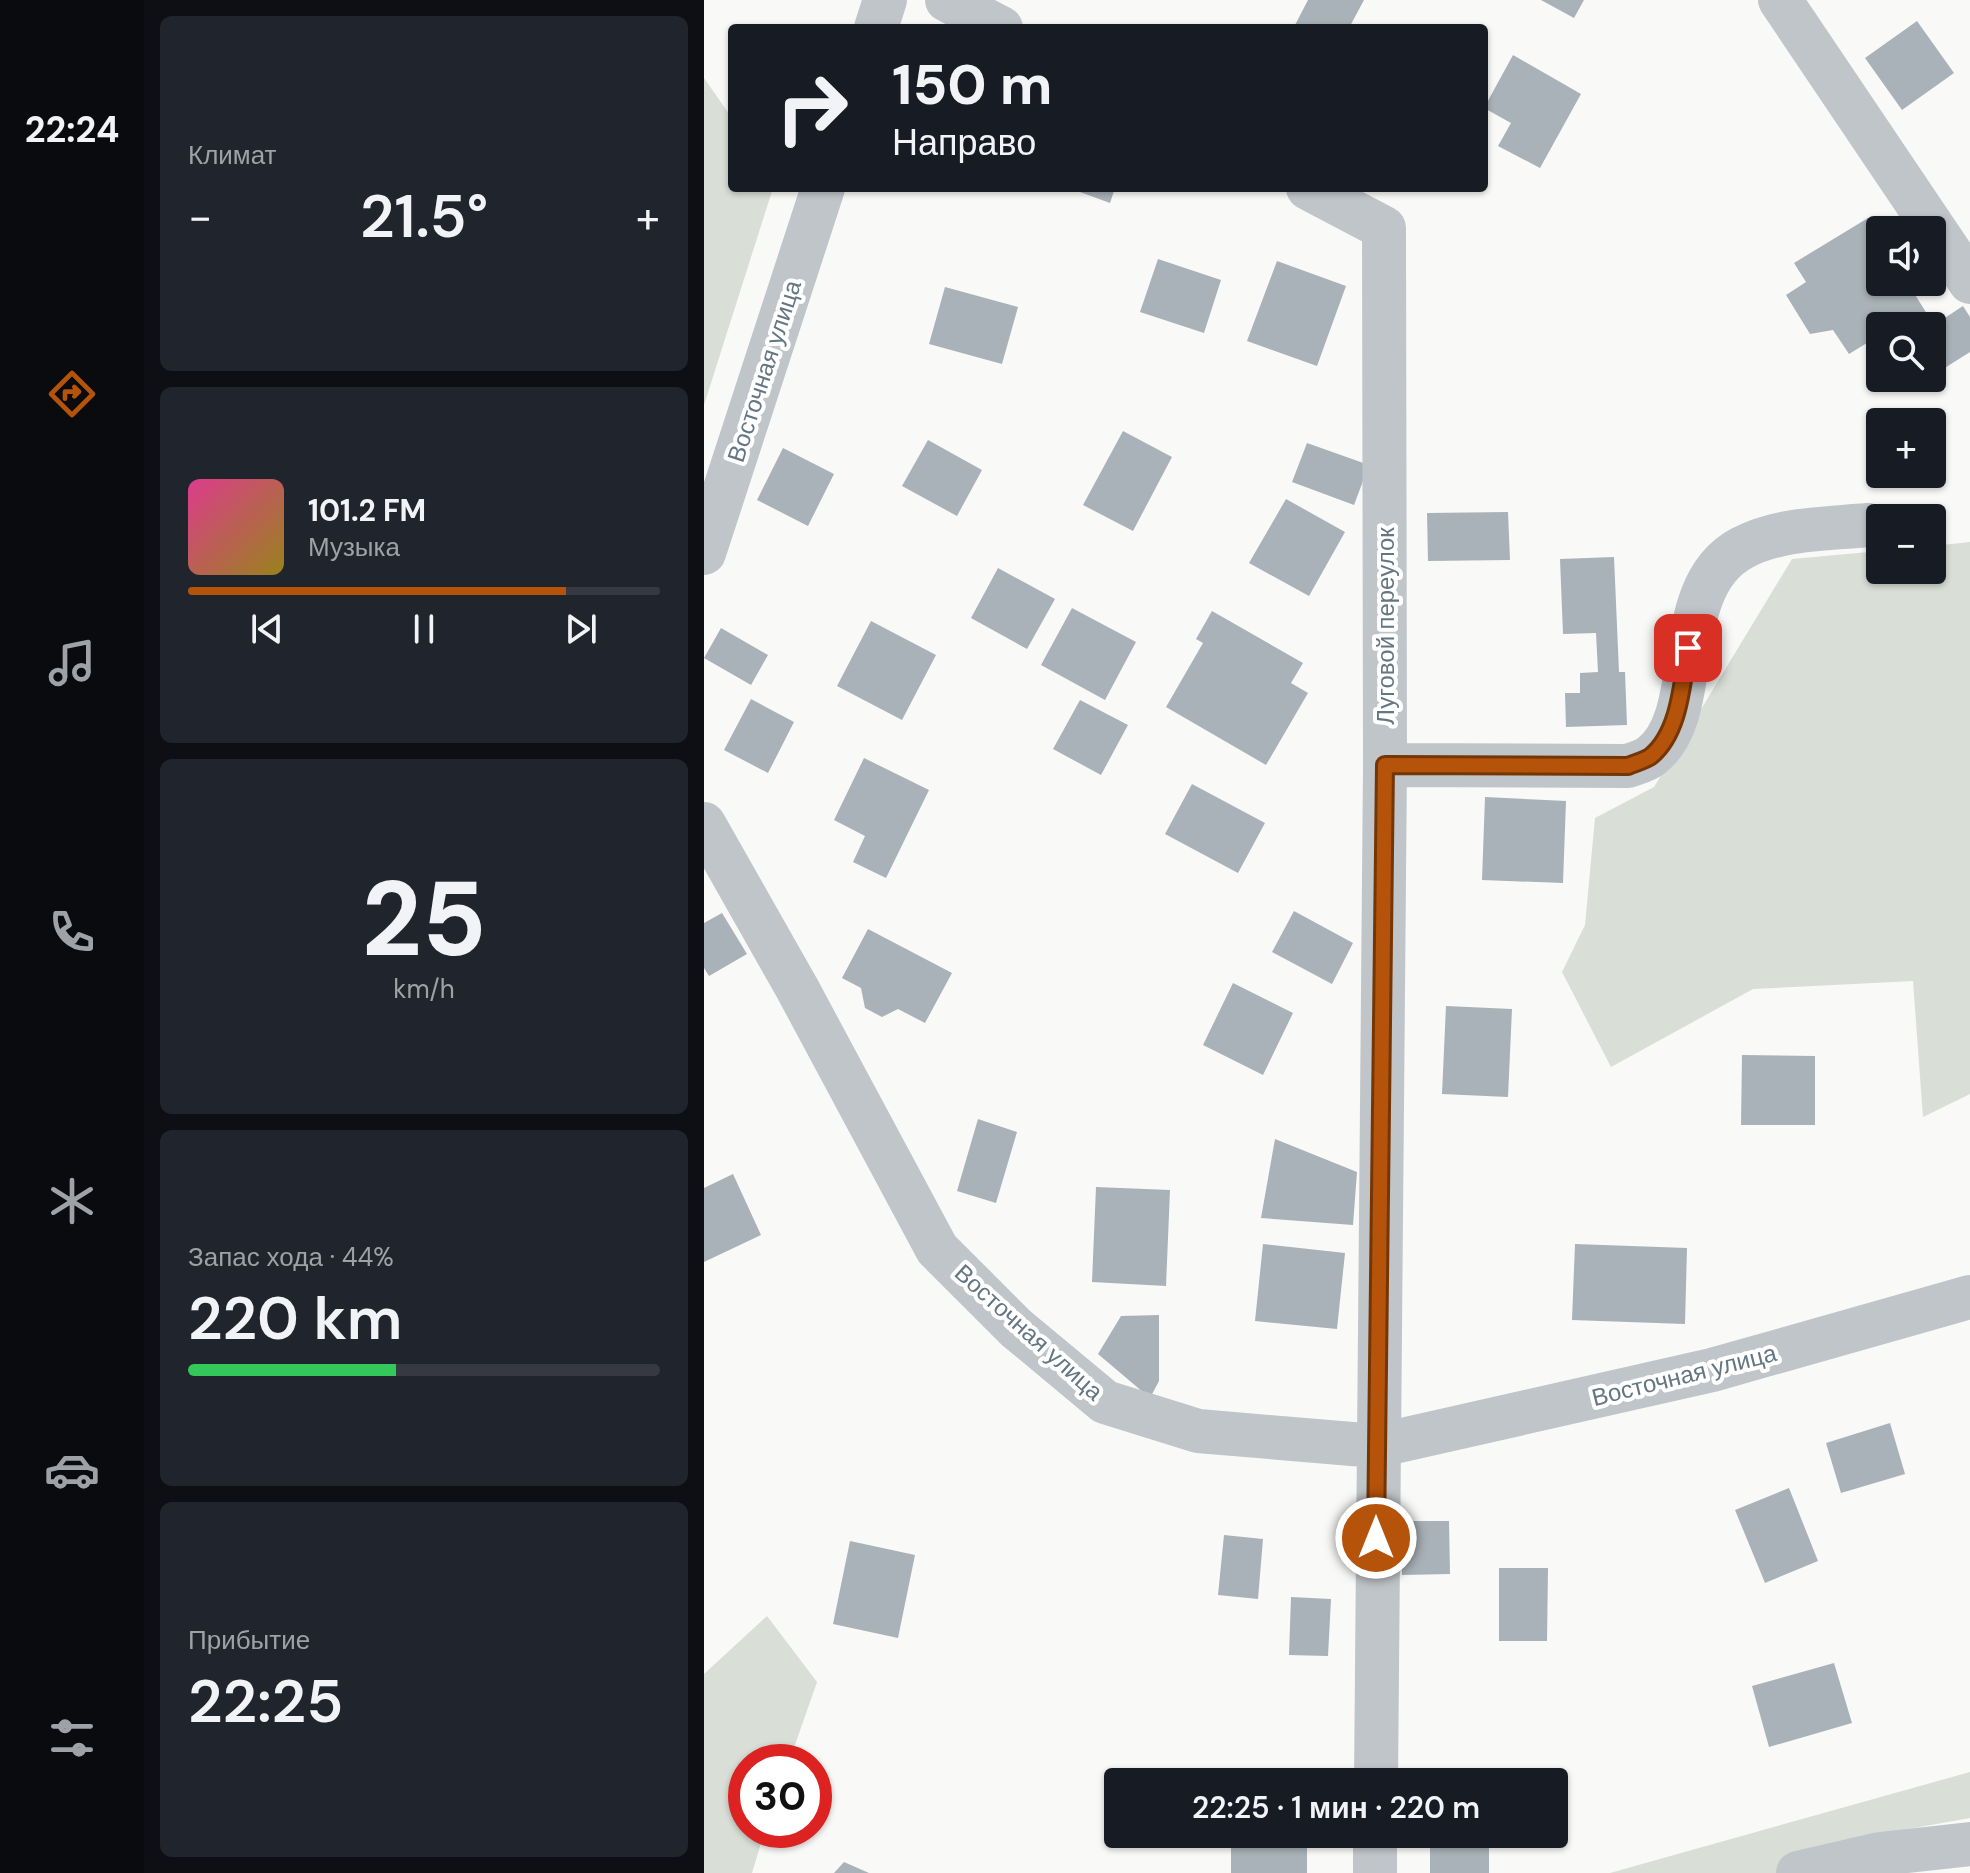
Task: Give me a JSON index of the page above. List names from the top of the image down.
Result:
{
  "streets": {
    "street": ["Восточная улица", "Луговой переулок"]
  },
  "crossings": [
    ["Восточная улица", "Луговой переулок"]
  ],
  "page": {
    "tabs": "22:24",
    "tile": [
      "Климат",
      ["25", "km/h"],
      ["Запас хода · 44%", "220 km"],
      ["Прибытие", "22:25"]
    ],
    "turn": ["150 m", "Направо"],
    "heat": ["−", "21.5°", "+"],
    "map_buttons": ["+", "−"],
    "song": ["101.2 FM", "Музыка"],
    "limit": "30",
    "trip": "22:25 · 1 мин · 220 m"
  }
}
